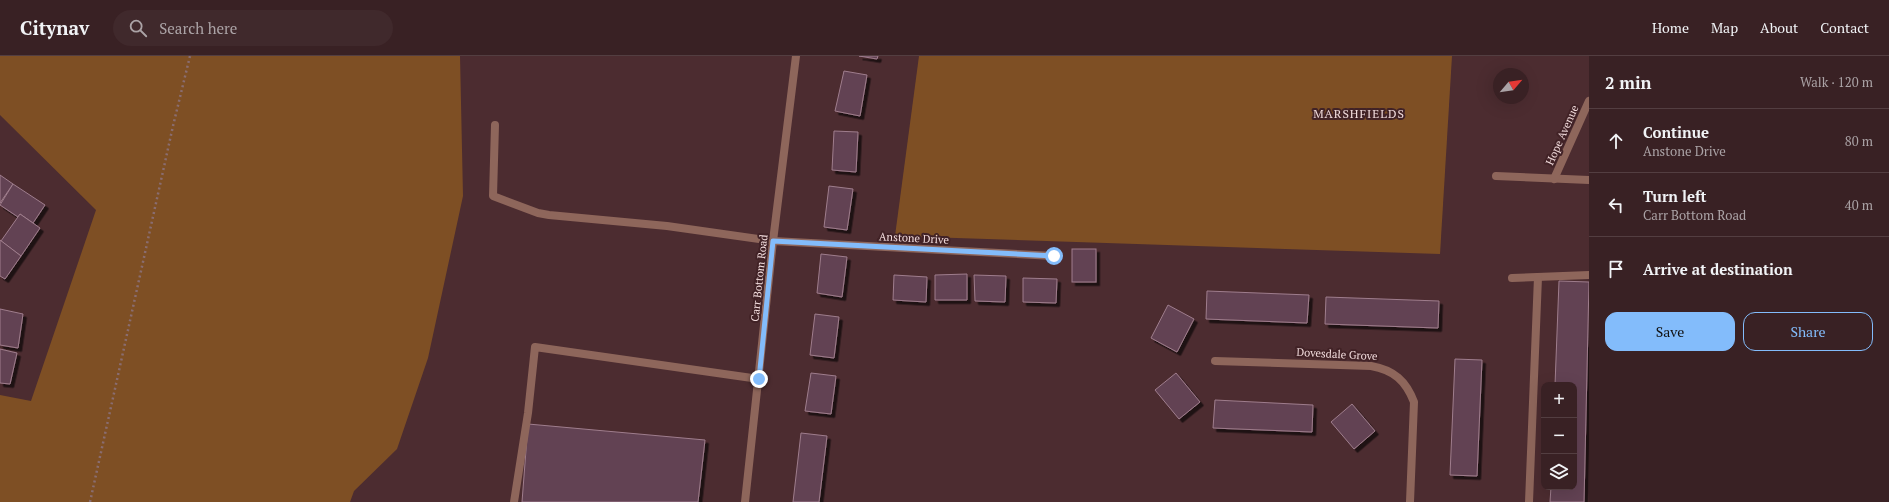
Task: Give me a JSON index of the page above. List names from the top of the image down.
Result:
{
  "streets": {
    "street": [
      "Hope Avenue",
      "Anstone Drive",
      "Carr Bottom Road",
      "Dovesdale Grove"
    ]
  },
  "crossings": [
    ["Anstone Drive", "Carr Bottom Road"]
  ],
  "districts": ["MARSHFIELDS"],
  "north": "top right",
  "page": {
    "header": "Citynav",
    "search": "Search here",
    "nav": [
      "Home",
      "Map",
      "About",
      "Contact"
    ],
    "heading": ["2 min", "Walk · 120 m"],
    "list": [
      ["Continue", "Anstone Drive", "80 m"],
      ["Turn left", "Carr Bottom Road", "40 m"],
      "Arrive at destination"
    ],
    "buttons": ["Save", "Share"],
    "map_buttons": ["+", "−"]
  }
}
